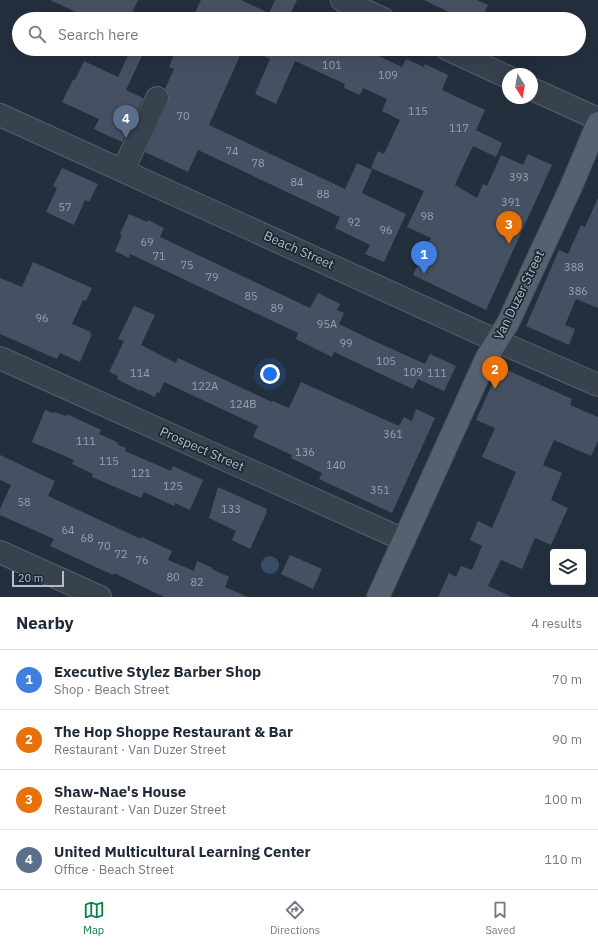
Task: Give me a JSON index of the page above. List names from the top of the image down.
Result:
{
  "streets": {
    "main road": ["Van Duzer Street"],
    "street": ["Beach Street", "Prospect Street"]
  },
  "crossings": [
    ["Beach Street", "Van Duzer Street"],
    ["Van Duzer Street", "Prospect Street"]
  ],
  "house_numbers": [
    "101",
    "109",
    "115",
    "70",
    "117",
    "74",
    "78",
    "393",
    "84",
    "88",
    "391",
    "57",
    "98",
    "92",
    "96",
    "69",
    "71",
    "75",
    "388",
    "79",
    "386",
    "85",
    "89",
    "96",
    "95A",
    "99",
    "105",
    "109",
    "114",
    "111",
    "122A",
    "124B",
    "361",
    "111",
    "136",
    "115",
    "140",
    "121",
    "125",
    "351",
    "58",
    "133",
    "64",
    "68",
    "70",
    "72",
    "76",
    "80",
    "82"
  ],
  "scale_bar": "20 m",
  "north": "bottom",
  "page": {
    "search": "Search here",
    "pins": [
      "4",
      "3",
      "1",
      "2"
    ],
    "scale": "20 m",
    "heading": ["Nearby", "4 results"],
    "list": [
      {
        "mark": "1",
        "name": "Executive Stylez Barber Shop",
        "note": "Shop · Beach Street",
        "value": "70 m"
      },
      {
        "mark": "2",
        "name": "The Hop Shoppe Restaurant & Bar",
        "note": "Restaurant · Van Duzer Street",
        "value": "90 m"
      },
      {
        "mark": "3",
        "name": "Shaw-Nae's House",
        "note": "Restaurant · Van Duzer Street",
        "value": "100 m"
      },
      {
        "mark": "4",
        "name": "United Multicultural Learning Center",
        "note": "Office · Beach Street",
        "value": "110 m"
      }
    ],
    "nav": ["Map", "Directions", "Saved"]
  }
}
